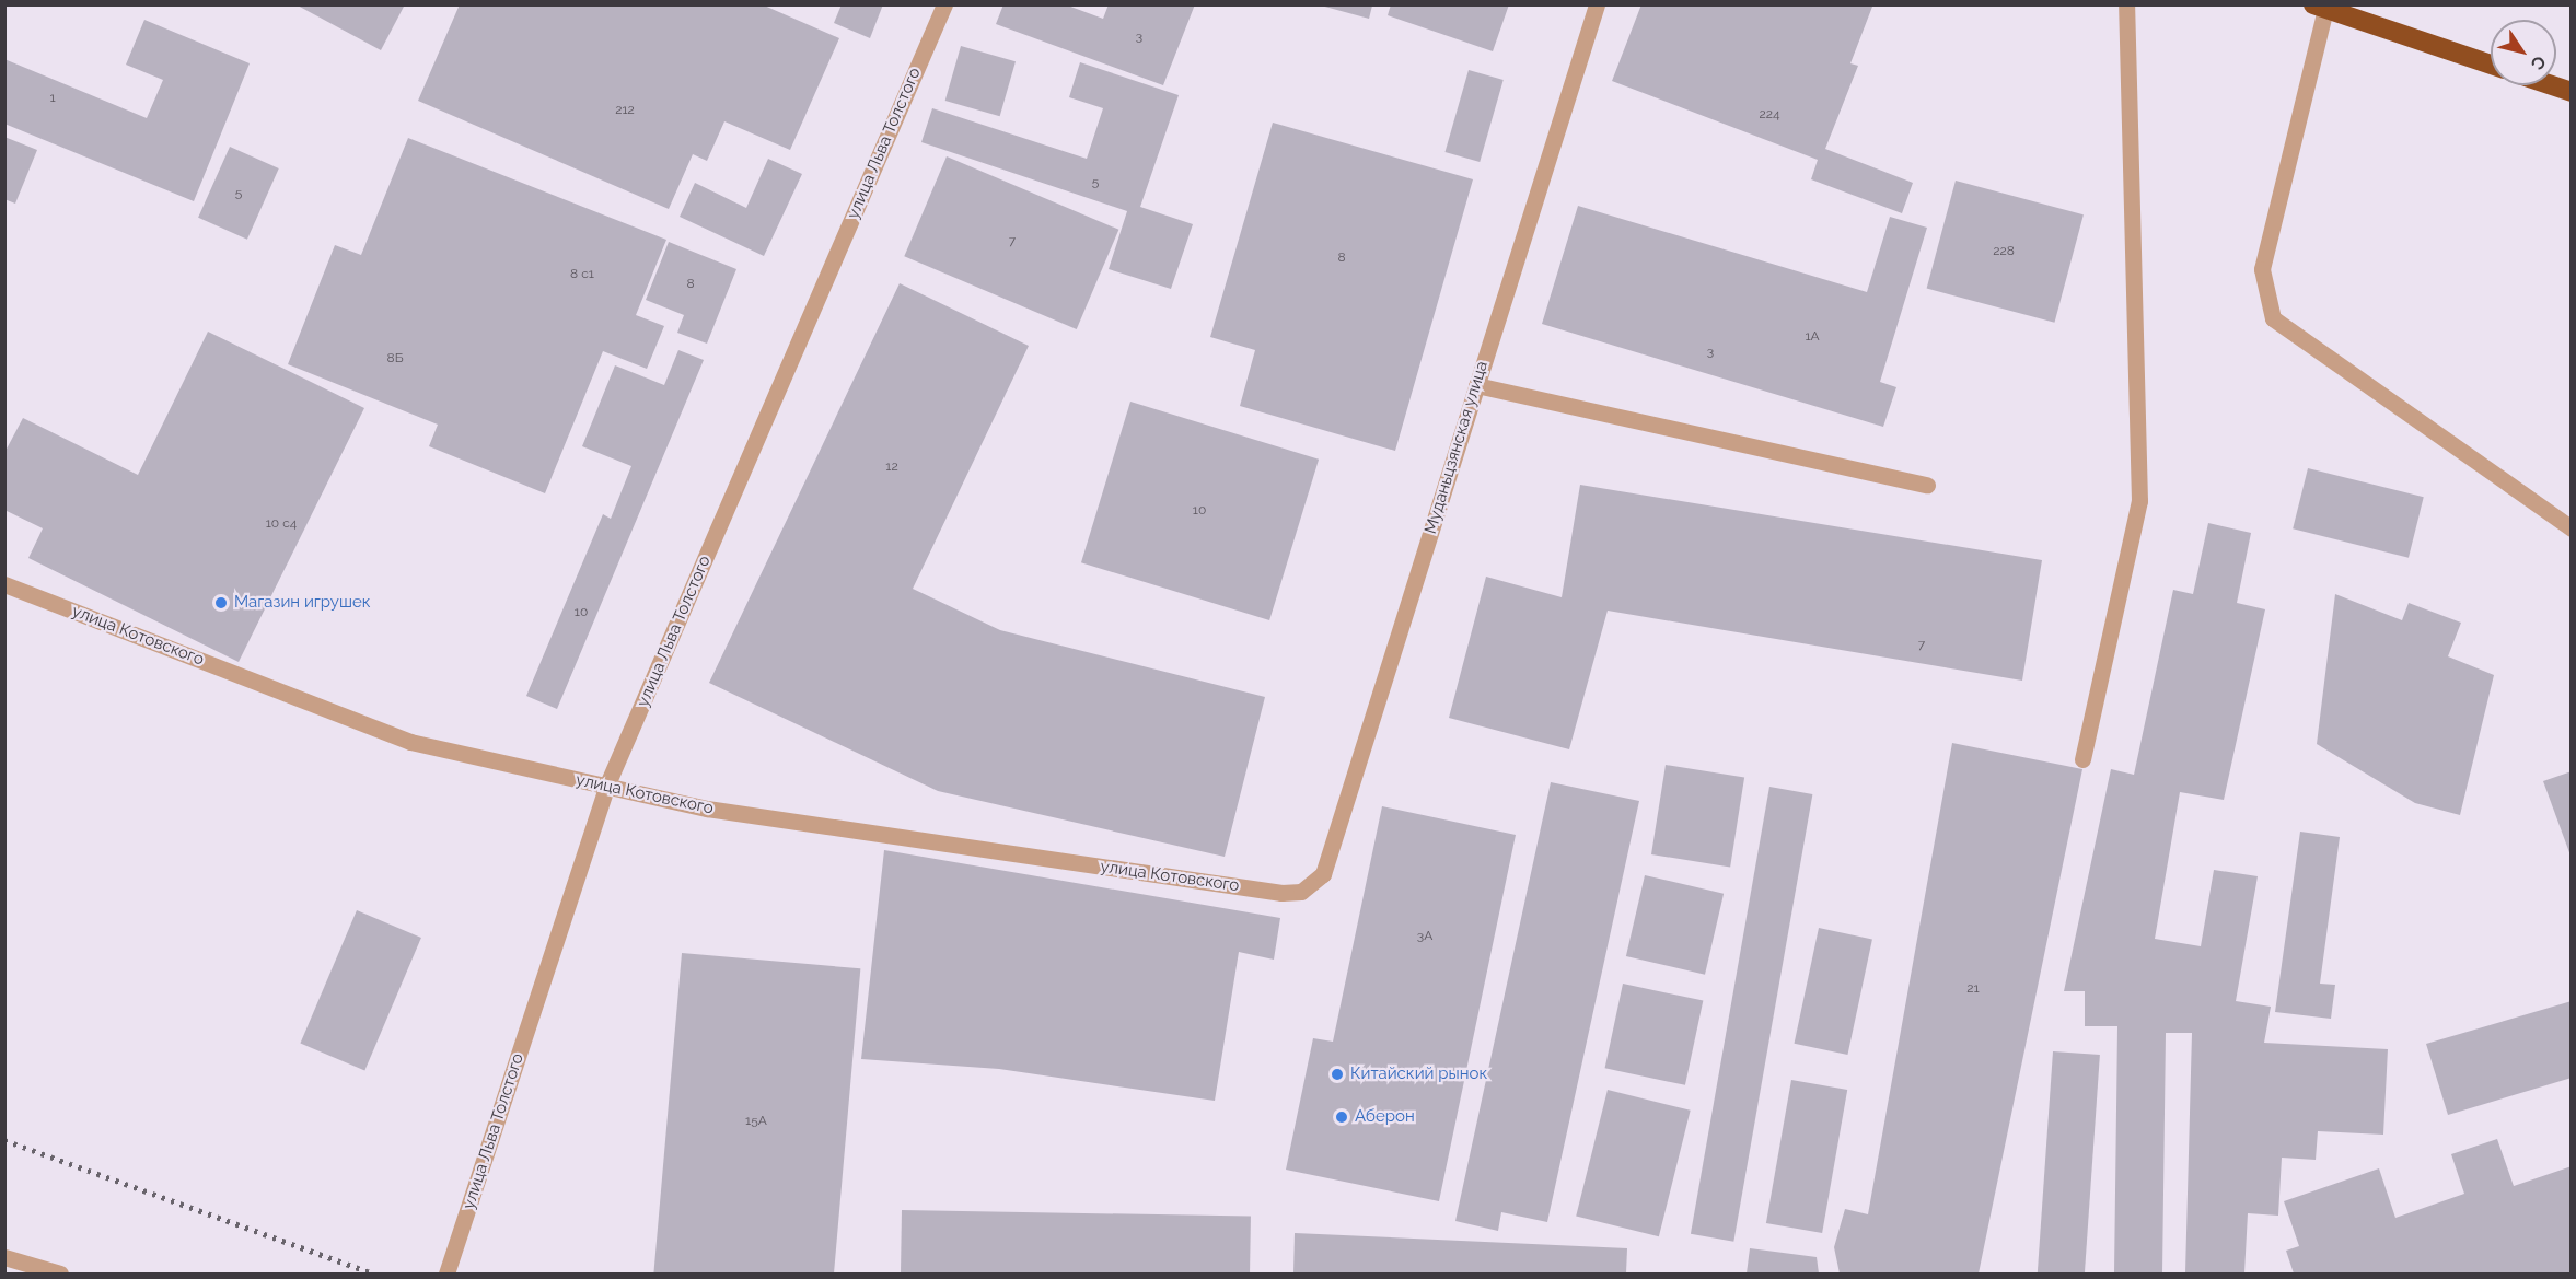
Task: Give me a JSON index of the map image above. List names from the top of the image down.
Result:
{
  "streets": {
    "street": ["улица Льва Толстого", "Муданьцзянская улица", "улица Котовского"]
  },
  "crossings": [
    ["улица Льва Толстого", "улица Котовского"],
    ["Муданьцзянская улица", "улица Котовского"]
  ],
  "places": ["Магазин игрушек", "Китайский рынок", "Аберон"],
  "house_numbers": [
    "3",
    "1",
    "212",
    "224",
    "5",
    "5",
    "7",
    "228",
    "8",
    "8 с1",
    "8",
    "1А",
    "3",
    "8Б",
    "12",
    "10",
    "10 с4",
    "10",
    "7",
    "3А",
    "21",
    "15А"
  ],
  "north": "bottom right"
}
